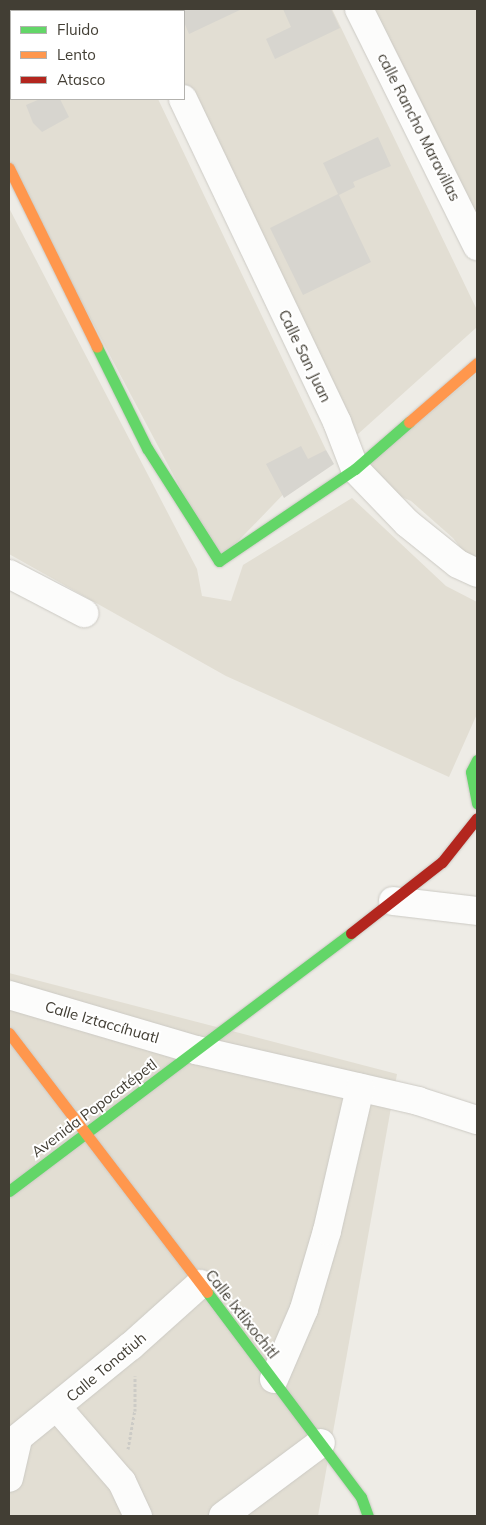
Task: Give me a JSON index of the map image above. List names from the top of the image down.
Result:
{
  "streets": {
    "street": [
      "calle Rancho Maravillas",
      "Calle San Juan",
      "Calle Iztaccíhuatl",
      "Avenida Popocatépetl",
      "Calle Ixtlixochitl",
      "Calle Tonatiuh"
    ]
  },
  "crossings": [
    ["Calle Iztaccíhuatl", "Avenida Popocatépetl"],
    ["Avenida Popocatépetl", "Calle Ixtlixochitl"],
    ["Calle Ixtlixochitl", "Calle Tonatiuh"]
  ],
  "legend": ["Fluido", "Lento", "Atasco"]
}
